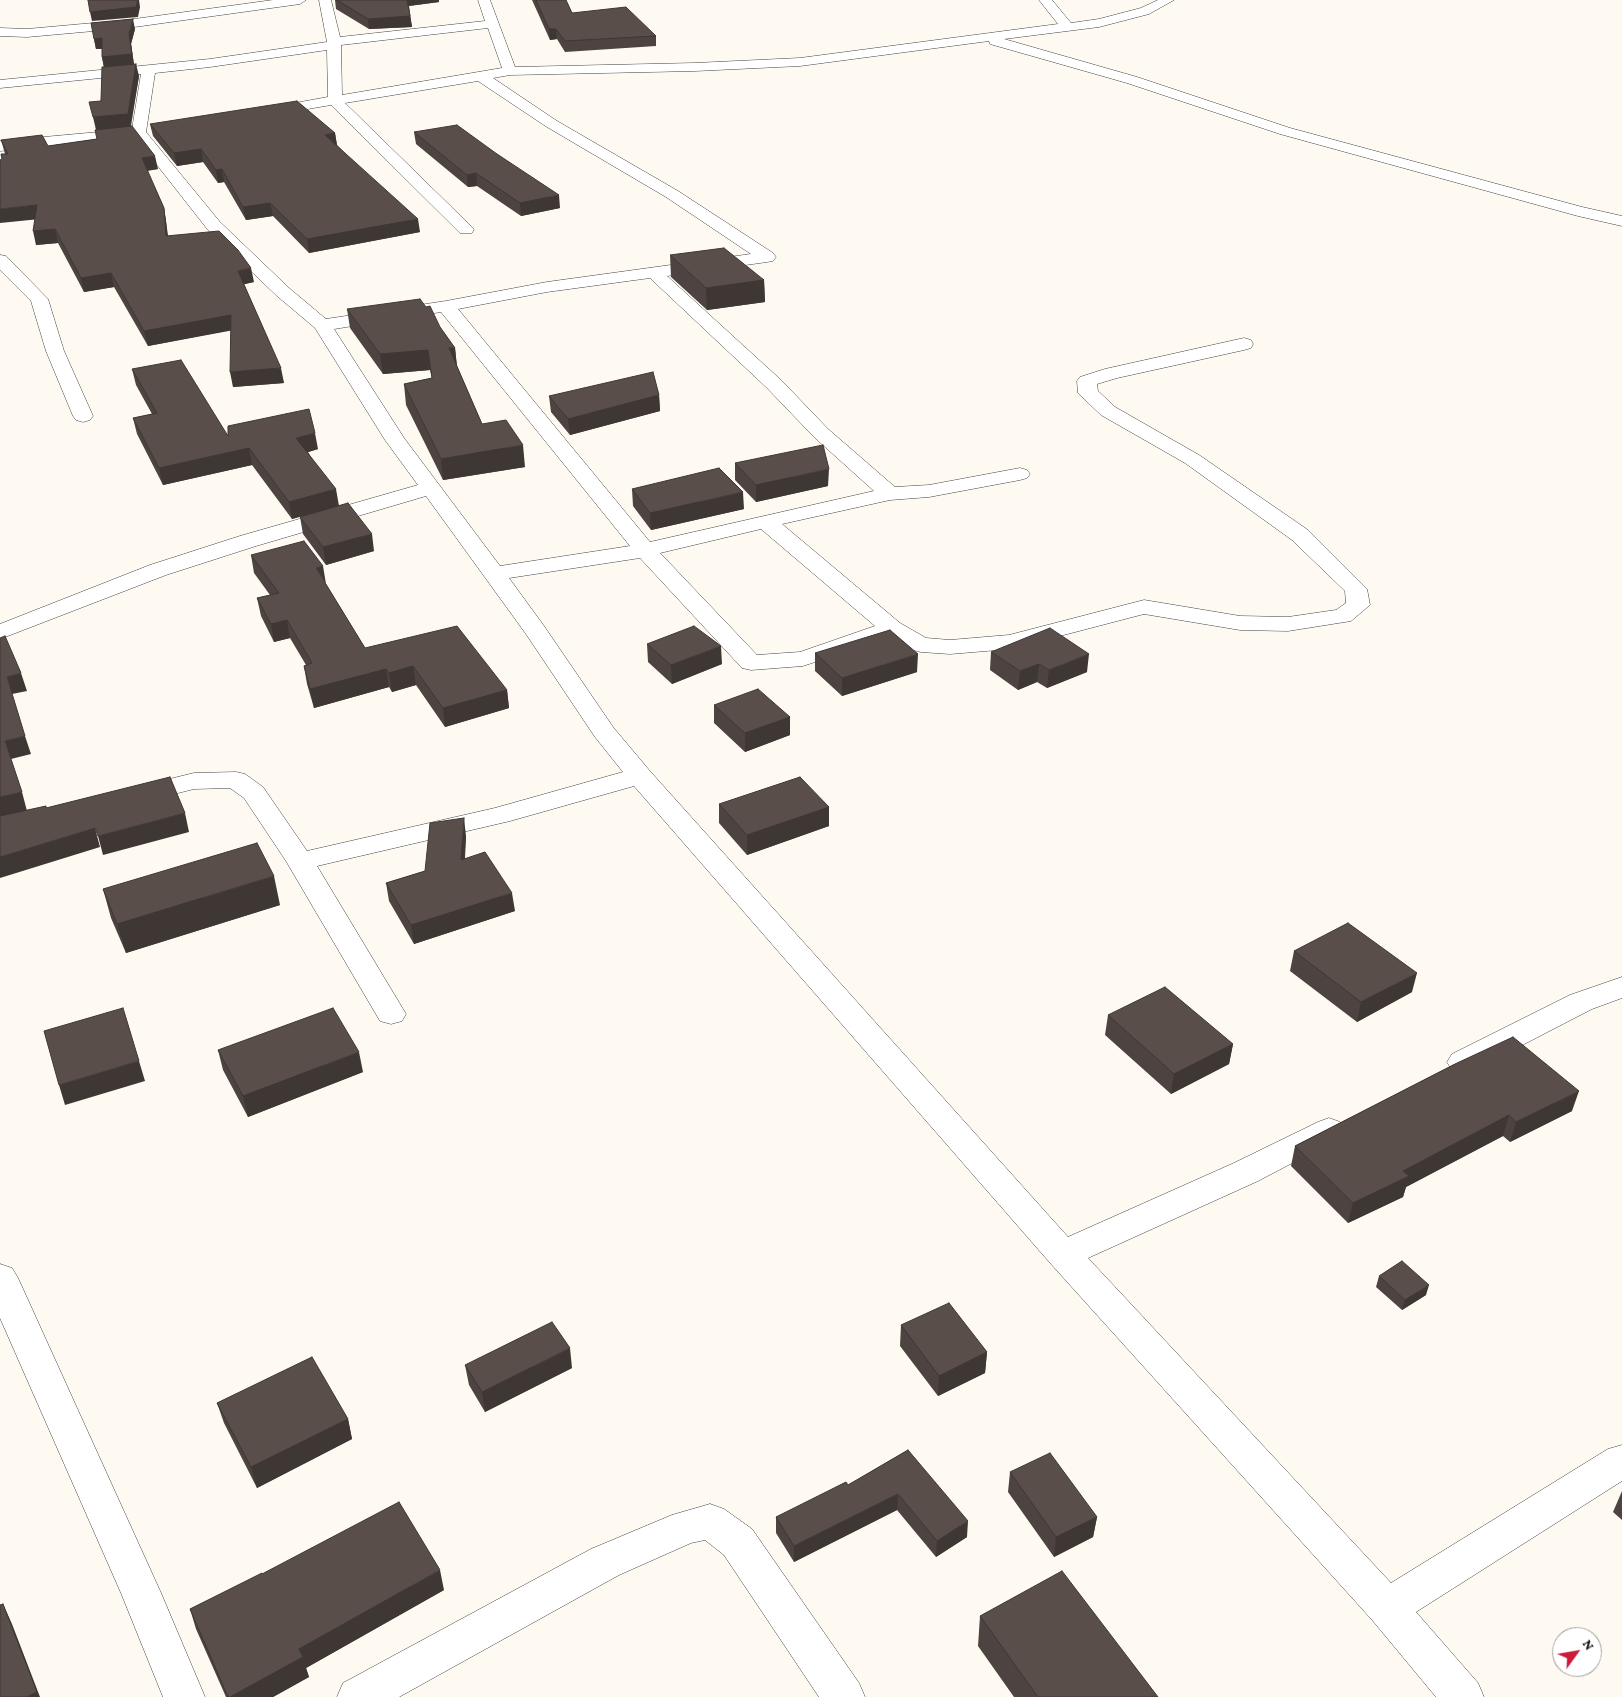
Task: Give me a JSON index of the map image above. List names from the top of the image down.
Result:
{
  "north": "top right"
}
